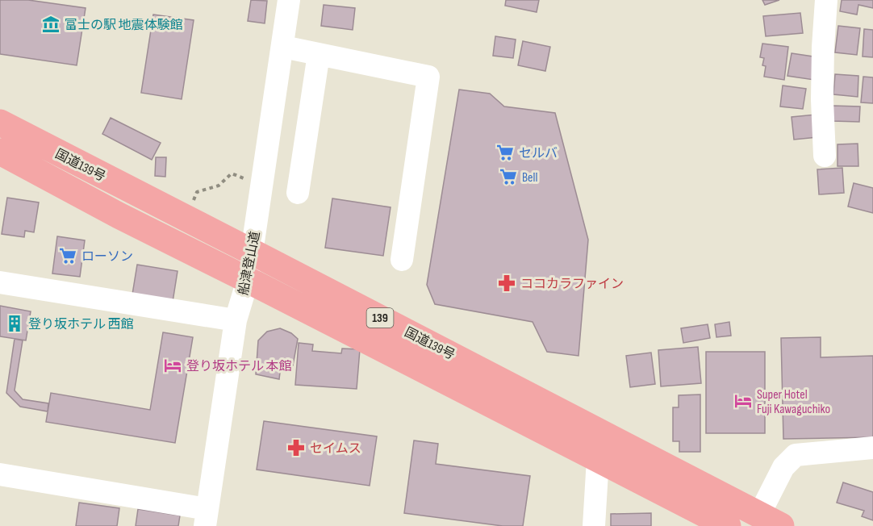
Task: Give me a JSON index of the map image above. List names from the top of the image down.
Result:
{
  "streets": {
    "highway": ["国道139号", "139"],
    "street": ["船津登山道"]
  },
  "crossings": [
    ["国道139号", "船津登山道"]
  ],
  "places": {
    "museum": ["富士の駅 地震体験館"],
    "supermarket": ["セルバ", "Bell", "ローソン"],
    "pharmacy": ["ココカラファイン", "セイムス"],
    "building": ["登り坂ホテル 西館"],
    "hotel": ["登り坂ホテル 本館", "Super Hotel Fuji Kawaguchiko"]
  }
}
